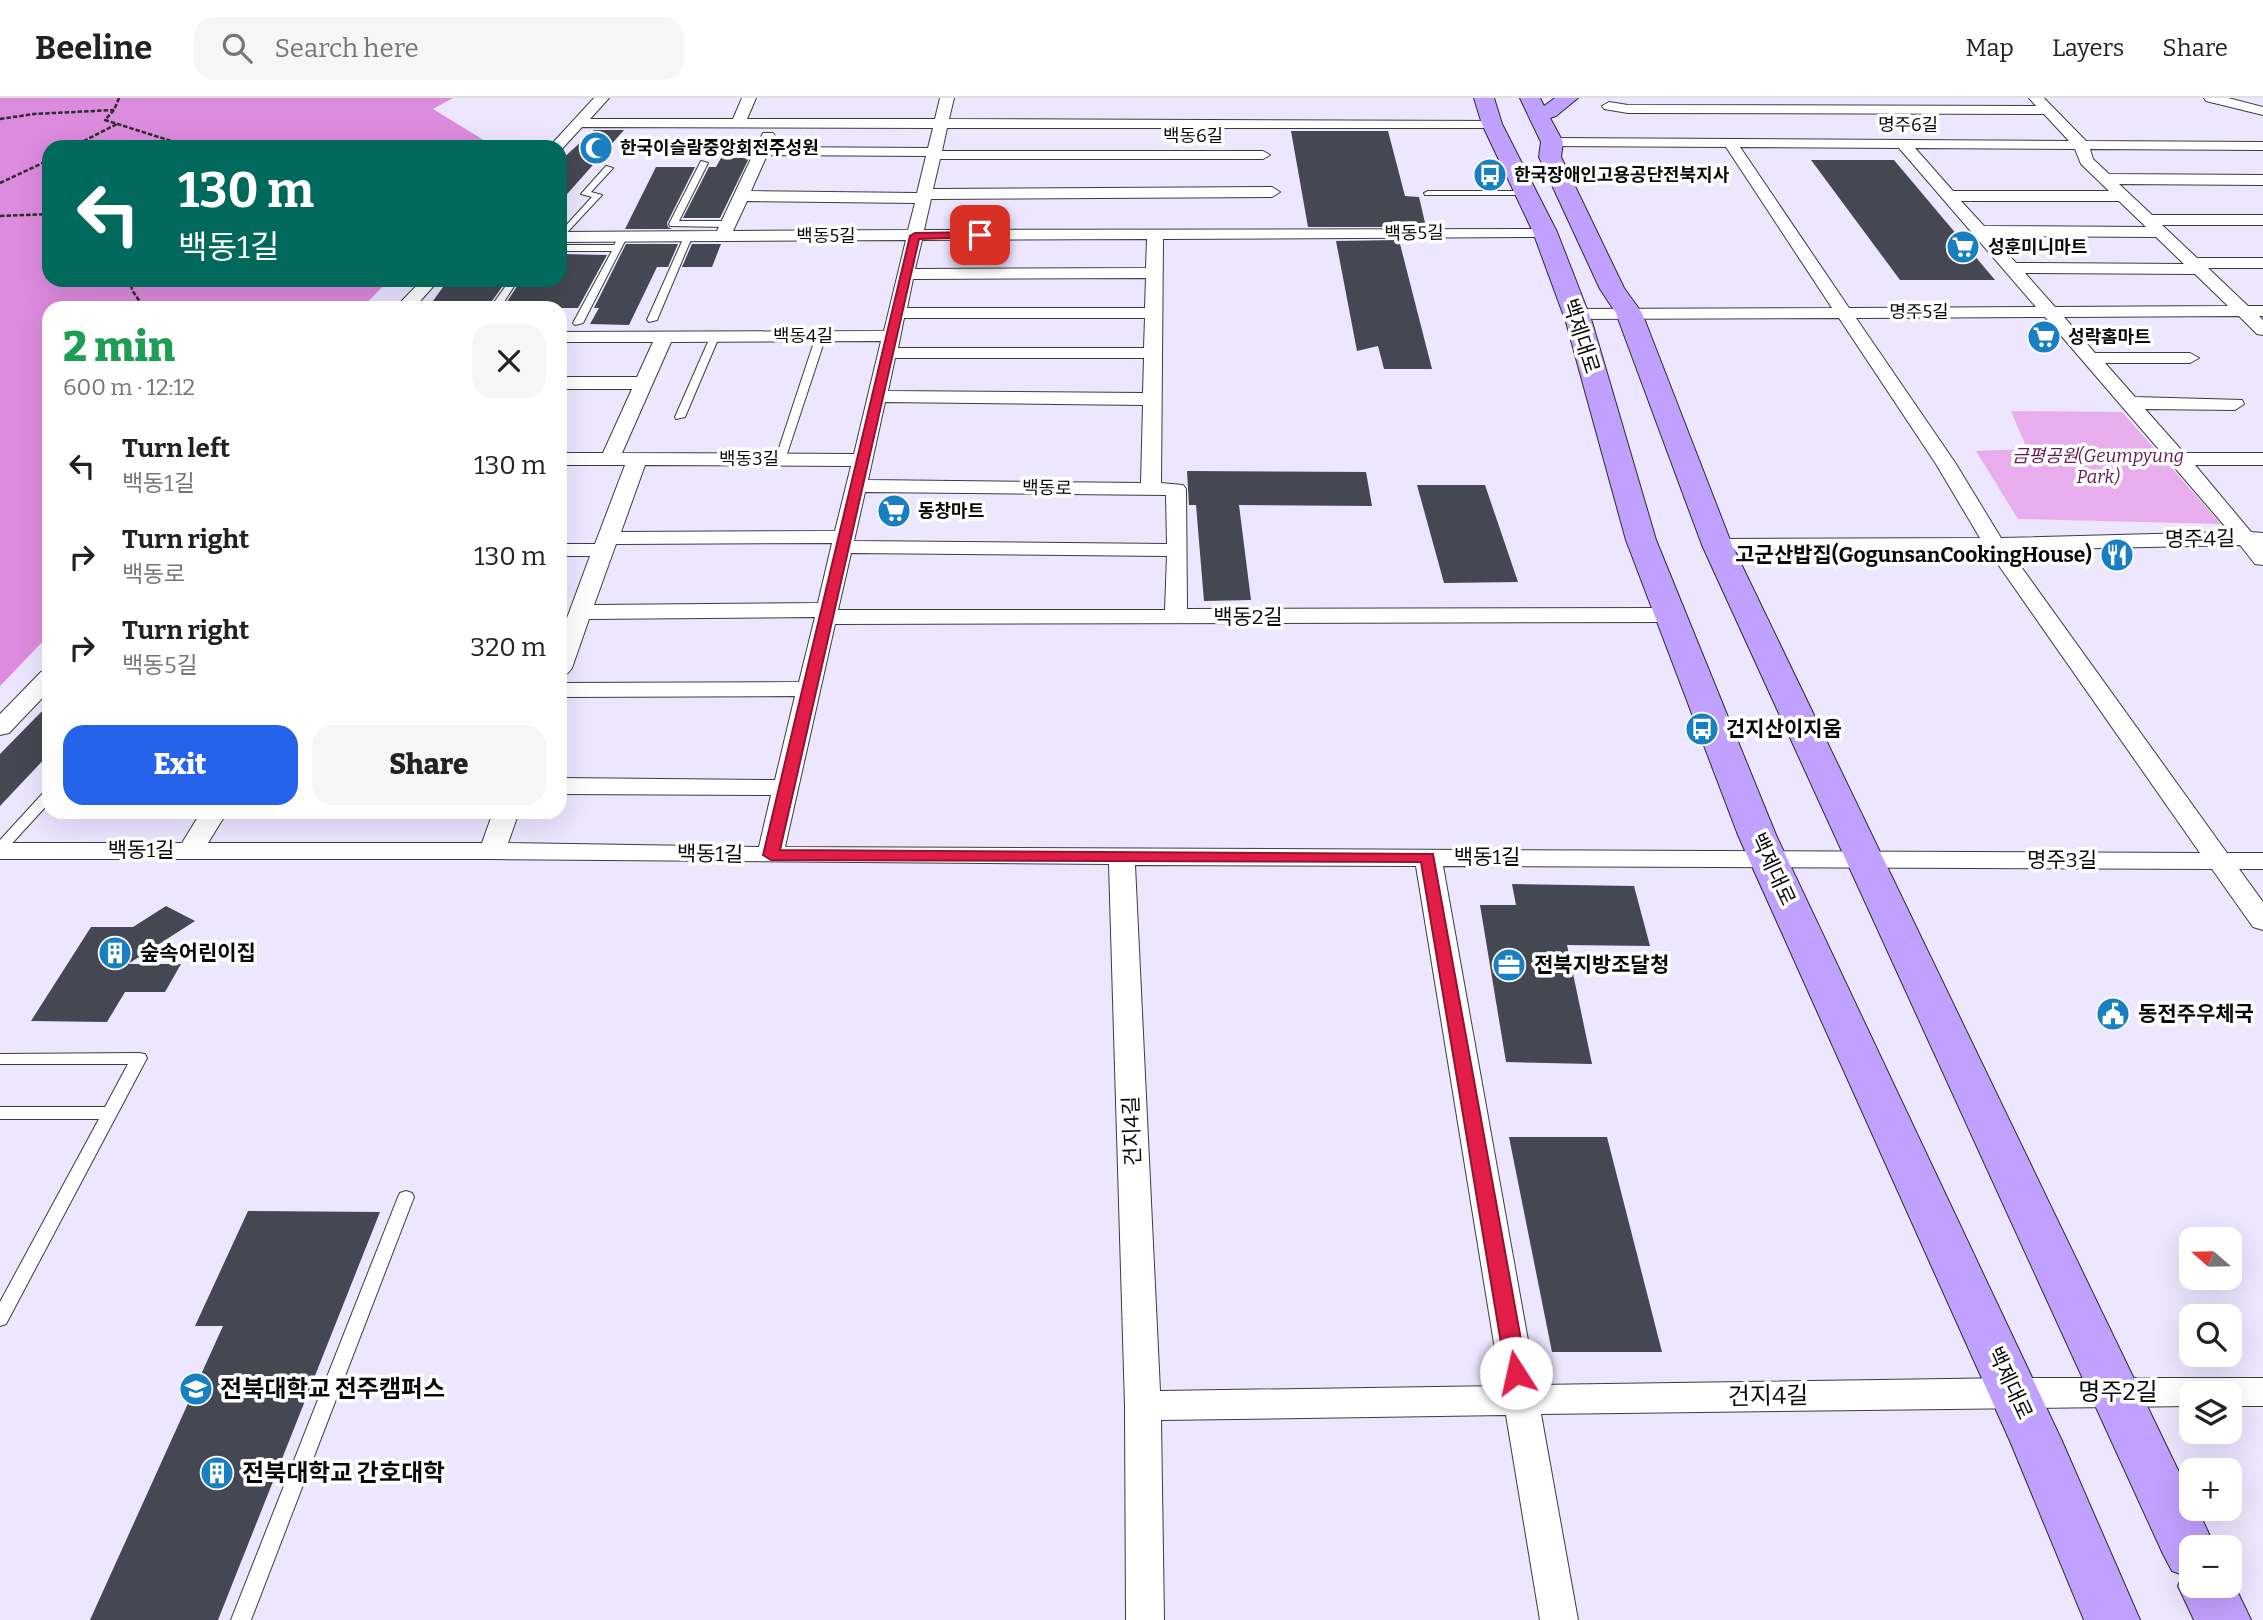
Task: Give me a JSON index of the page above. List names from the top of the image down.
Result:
{
  "streets": {
    "street": [
      "명주6길",
      "백동6길",
      "백동5길",
      "명주5길",
      "백동4길",
      "백제대로",
      "백동3길",
      "백동로",
      "명주4길",
      "백동2길",
      "백동1길",
      "명주3길",
      "건지4길",
      "명주2길"
    ]
  },
  "crossings": [
    ["명주6길", "백제대로"],
    ["백동6길", "백제대로"],
    ["백동5길", "백제대로"],
    ["명주5길", "백제대로"],
    ["백제대로", "명주4길"],
    ["백제대로", "백동2길"],
    ["백제대로", "백동1길"],
    ["백제대로", "명주3길"],
    ["백제대로", "건지4길"],
    ["백제대로", "명주2길"],
    ["백동로", "백동2길"],
    ["백동1길", "명주3길"],
    ["백동1길", "건지4길"],
    ["건지4길", "명주2길"]
  ],
  "parks": ["금평공원(Geumpyung Park)"],
  "places": {
    "mosque": ["한국이슬람중앙회전주성원"],
    "bus stop": ["한국장애인고용공단전북지사", "건지산이지움"],
    "supermarket": ["성훈미니마트", "성락홈마트", "동창마트"],
    "restaurant": ["고군산밥집(GogunsanCookingHouse)"],
    "building": ["숲속어린이집", "전북대학교 간호대학"],
    "office": ["전북지방조달청"],
    "public building": ["동전주우체국"],
    "school or university": ["전북대학교 전주캠퍼스"]
  },
  "north": "left",
  "page": {
    "header": "Beeline",
    "search": "Search here",
    "nav": ["Map", "Layers", "Share"],
    "turn": ["130 m", "백동1길"],
    "heading": ["2 min", "600 m · 12:12"],
    "list": [
      {
        "name": "Turn left",
        "note": "백동1길",
        "value": "130 m"
      },
      {
        "name": "Turn right",
        "note": "백동로",
        "value": "130 m"
      },
      {
        "name": "Turn right",
        "note": "백동5길",
        "value": "320 m"
      }
    ],
    "buttons": ["Exit", "Share"],
    "map_buttons": ["+", "−"]
  }
}
